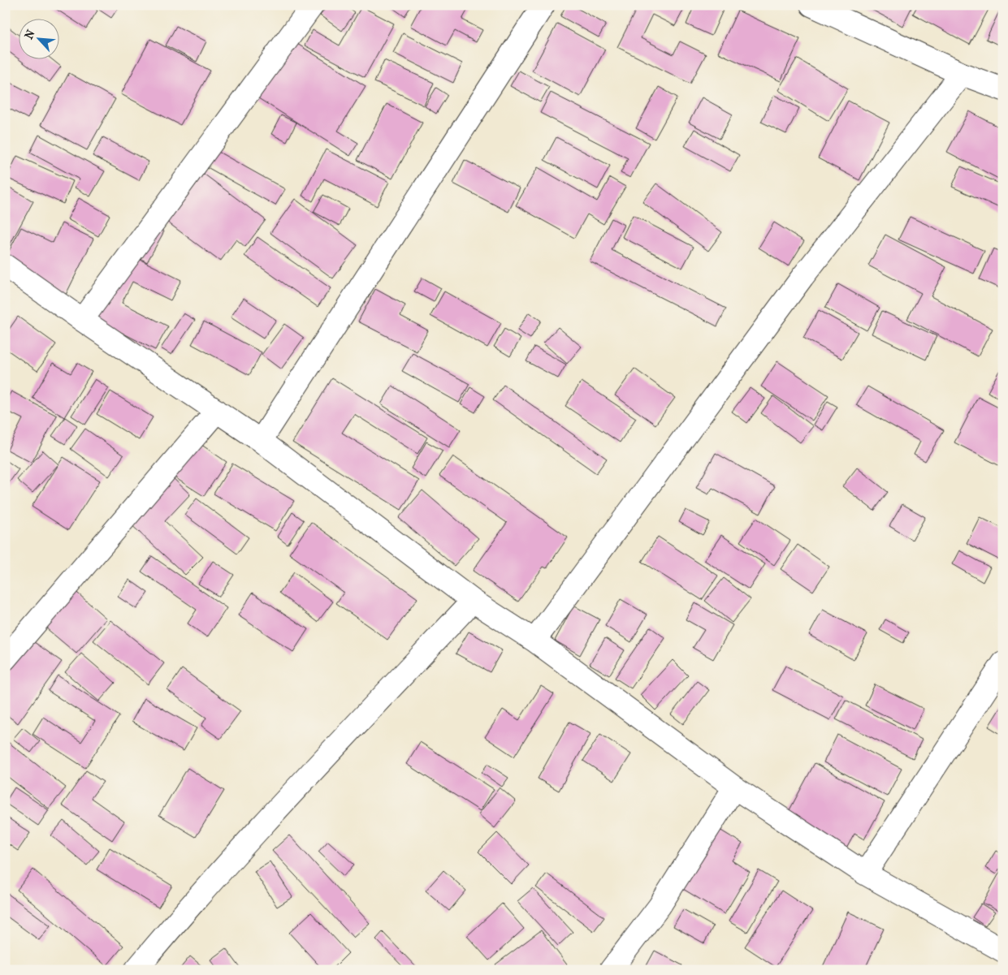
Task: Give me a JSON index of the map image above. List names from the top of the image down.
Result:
{
  "north": "top left"
}
